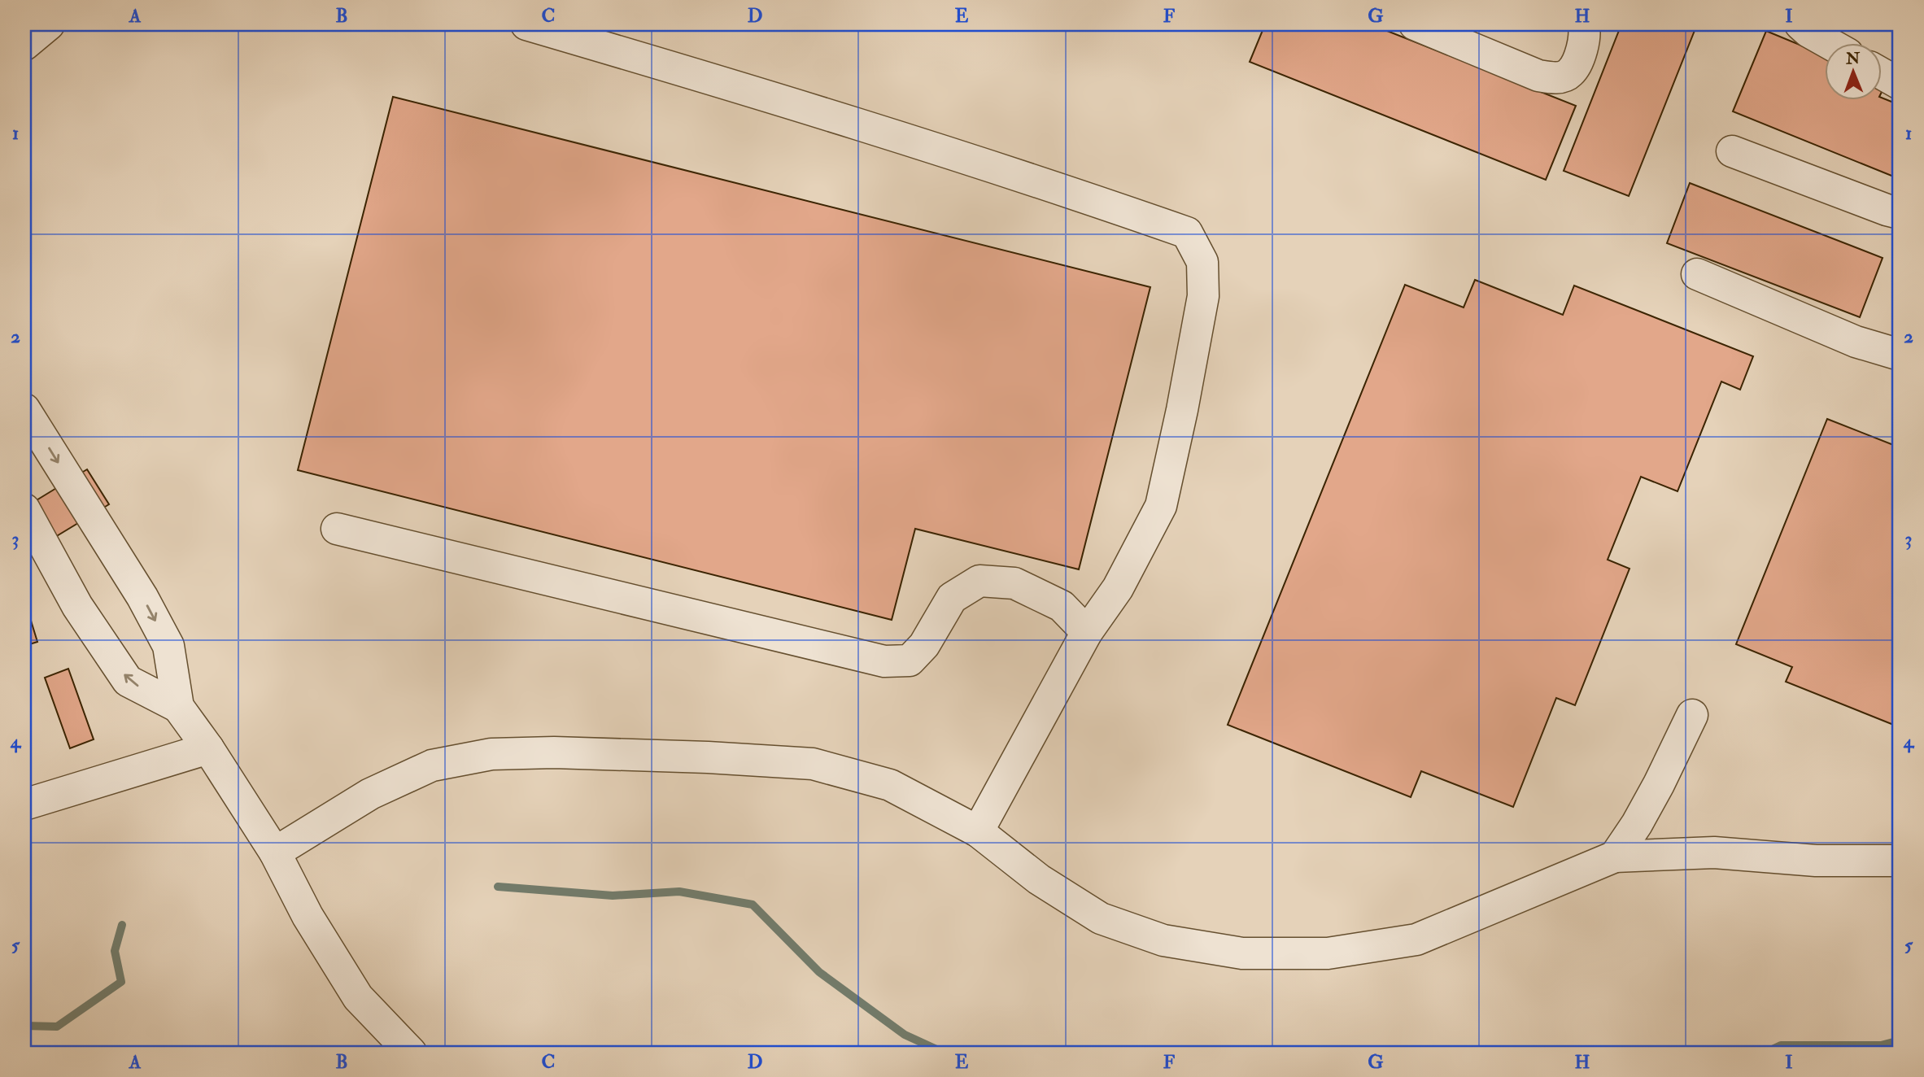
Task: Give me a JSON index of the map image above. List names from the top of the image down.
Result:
{
  "north": "top",
  "grid": {
    "columns": [
      "A",
      "B",
      "C",
      "D",
      "E",
      "F",
      "G",
      "H",
      "I"
    ],
    "rows": [
      "1",
      "2",
      "3",
      "4",
      "5"
    ]
  }
}
